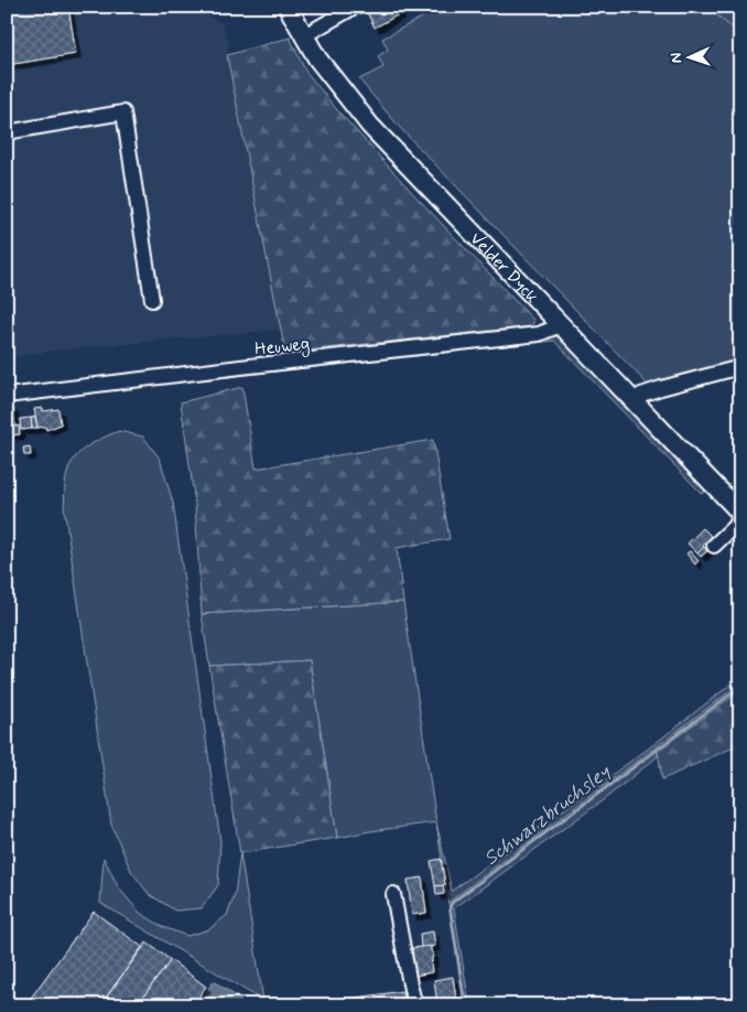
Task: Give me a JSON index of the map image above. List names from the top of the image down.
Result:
{
  "streets": {
    "main road": ["Velder Dyck"],
    "street": ["Heuweg"]
  },
  "crossings": [
    ["Velder Dyck", "Heuweg"]
  ],
  "water": ["Schwarzbruchsley"],
  "north": "left"
}
